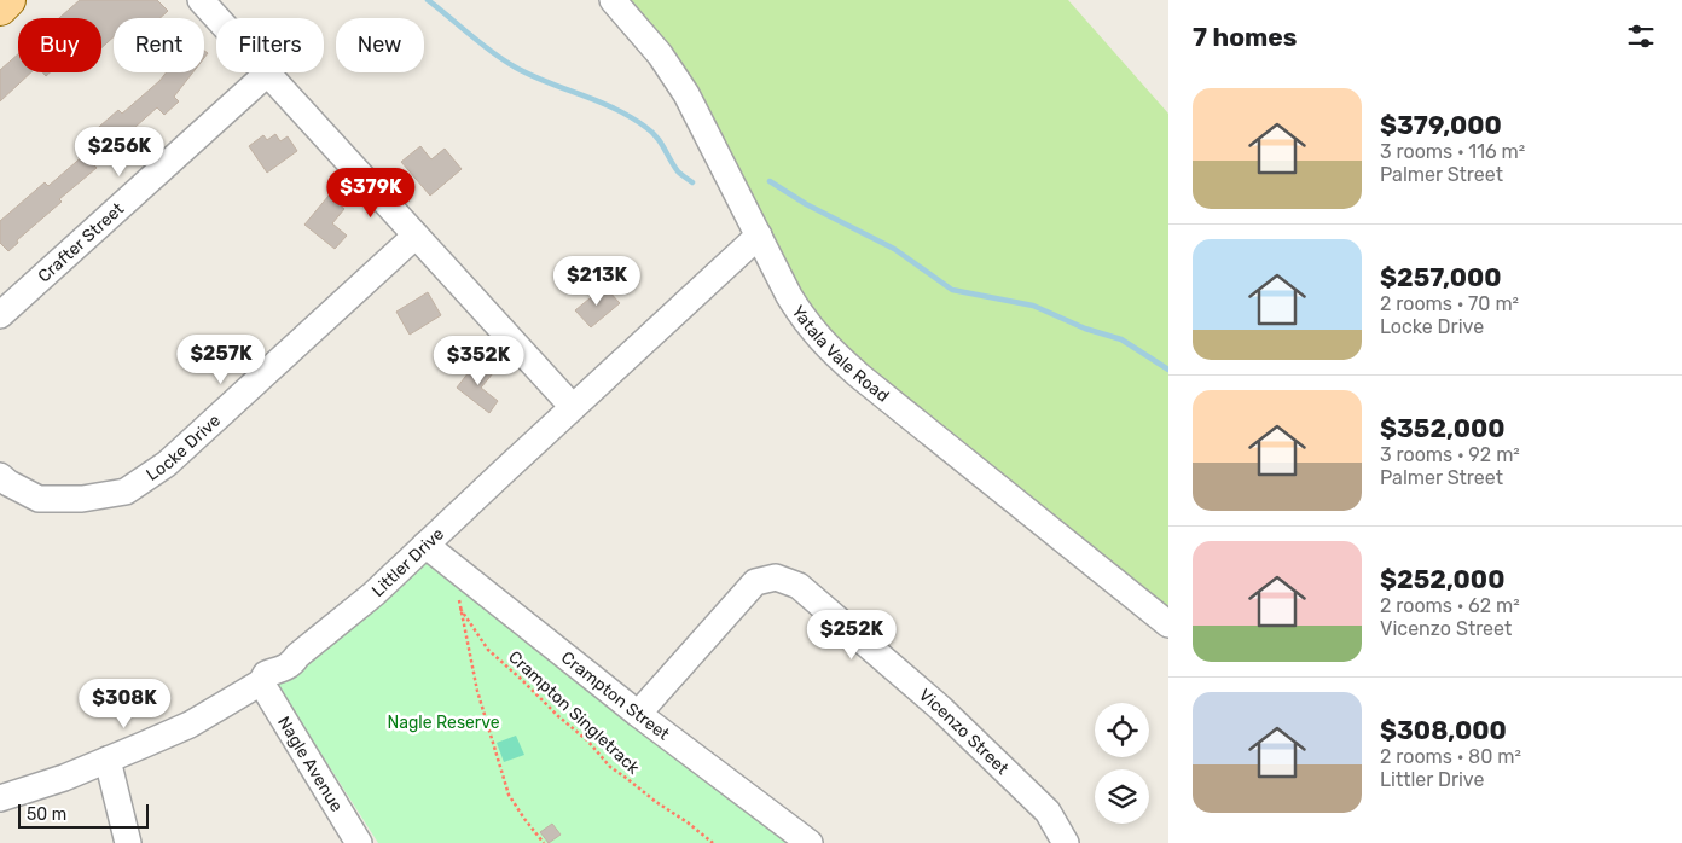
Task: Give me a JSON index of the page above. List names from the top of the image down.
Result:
{
  "streets": {
    "street": [
      "Crafter Street",
      "Yatala Vale Road",
      "Locke Drive",
      "Littler Drive",
      "Crampton Street",
      "Vicenzo Street",
      "Nagle Avenue"
    ],
    "path": ["Crampton Singletrack"]
  },
  "crossings": [
    ["Yatala Vale Road", "Littler Drive"],
    ["Littler Drive", "Crampton Street"],
    ["Littler Drive", "Nagle Avenue"],
    ["Crampton Street", "Vicenzo Street"]
  ],
  "parks": ["Nagle Reserve"],
  "scale_bar": "50 m",
  "page": {
    "heading": "7 homes",
    "chip": [
      "Buy",
      "Rent",
      "Filters",
      "New"
    ],
    "list": [
      {
        "name": "$379,000",
        "note": "3 rooms · 116 m² · Palmer Street"
      },
      {
        "name": "$257,000",
        "note": "2 rooms · 70 m² · Locke Drive"
      },
      {
        "name": "$352,000",
        "note": "3 rooms · 92 m² · Palmer Street"
      },
      {
        "name": "$252,000",
        "note": "2 rooms · 62 m² · Vicenzo Street"
      },
      {
        "name": "$308,000",
        "note": "2 rooms · 80 m² · Littler Drive"
      }
    ],
    "price": [
      "$256K",
      "$379K",
      "$213K",
      "$257K",
      "$352K",
      "$252K",
      "$308K"
    ],
    "scale": "50 m"
  }
}
